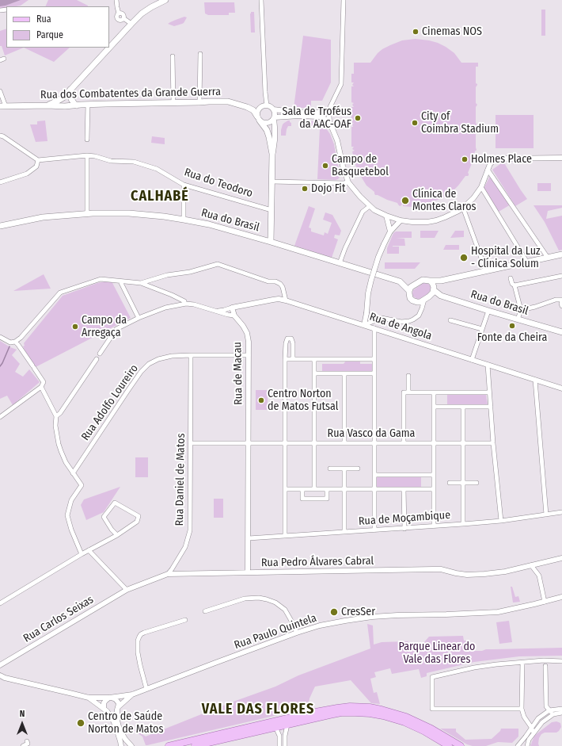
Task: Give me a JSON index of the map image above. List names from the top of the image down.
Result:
{
  "streets": {
    "main road": ["Rua dos Combatentes da Grande Guerra", "Rua do Brasil"],
    "street": [
      "Rua do Teodoro",
      "Rua de Angola",
      "Rua de Macau",
      "Rua Adolfo Loureiro",
      "Rua Vasco da Gama",
      "Rua Daniel de Matos",
      "Rua de Moçambique",
      "Rua Pedro Álvares Cabral",
      "Rua Carlos Seixas",
      "Rua Paulo Quintela"
    ]
  },
  "crossings": [
    ["Rua dos Combatentes da Grande Guerra", "Rua do Teodoro"],
    ["Rua dos Combatentes da Grande Guerra", "Rua do Brasil"],
    ["Rua de Angola", "Rua de Macau"],
    ["Rua de Macau", "Rua Adolfo Loureiro"],
    ["Rua de Macau", "Rua Vasco da Gama"],
    ["Rua de Macau", "Rua de Moçambique"],
    ["Rua de Macau", "Rua Pedro Álvares Cabral"],
    ["Rua Adolfo Loureiro", "Rua Daniel de Matos"],
    ["Rua Vasco da Gama", "Rua Daniel de Matos"],
    ["Rua Daniel de Matos", "Rua Pedro Álvares Cabral"]
  ],
  "districts": ["CALHABÉ", "VALE DAS FLORES"],
  "parks": ["Parque Linear do Vale das Flores"],
  "places": [
    "Cinemas NOS",
    "Sala de Troféus da AAC-OAF",
    "City of Coimbra Stadium",
    "Holmes Place",
    "Campo de Basquetebol",
    "Dojo Fit",
    "Clínica de Montes Claros",
    "Hospital da Luz - Clínica Solum",
    "Fonte da Cheira",
    "Campo da Arregaça",
    "Centro Norton de Matos Futsal",
    "CresSer",
    "Centro de Saúde Norton de Matos"
  ],
  "legend": ["Rua", "Parque"],
  "north": "top"
}
